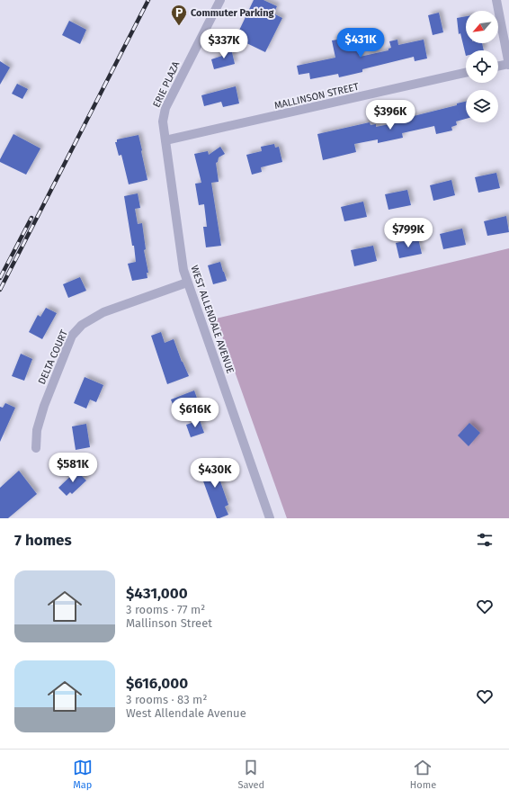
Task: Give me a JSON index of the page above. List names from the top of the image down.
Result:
{
  "streets": {
    "street": [
      "ERIE PLAZA",
      "MALLINSON STREET",
      "WEST ALLENDALE AVENUE",
      "DELTA COURT"
    ]
  },
  "crossings": [
    ["ERIE PLAZA", "WEST ALLENDALE AVENUE"],
    ["MALLINSON STREET", "WEST ALLENDALE AVENUE"],
    ["WEST ALLENDALE AVENUE", "DELTA COURT"]
  ],
  "places": {
    "parking": ["Commuter Parking"]
  },
  "north": "bottom left",
  "page": {
    "price": [
      "$431K",
      "$337K",
      "$396K",
      "$799K",
      "$616K",
      "$581K",
      "$430K"
    ],
    "heading": "7 homes",
    "list": [
      {
        "name": "$431,000",
        "note": "3 rooms · 77 m² · Mallinson Street"
      },
      {
        "name": "$616,000",
        "note": "3 rooms · 83 m² · West Allendale Avenue"
      }
    ],
    "tabs": ["Map", "Saved", "Home"]
  }
}
